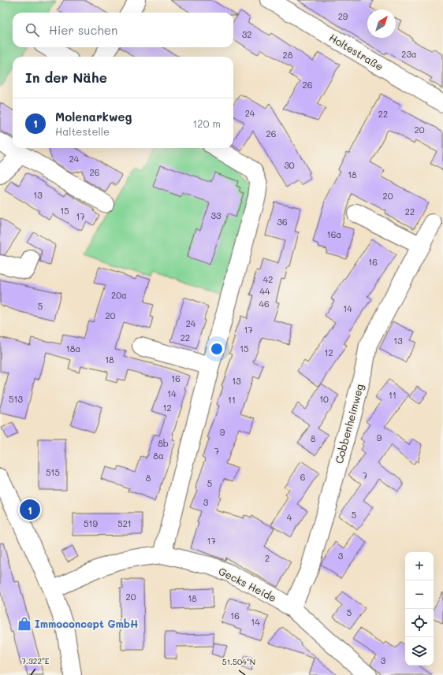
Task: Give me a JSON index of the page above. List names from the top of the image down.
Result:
{
  "streets": {
    "street": ["Holtestraße", "Cobbenheimweg", "Gecks Heide"]
  },
  "crossings": [
    ["Cobbenheimweg", "Gecks Heide"]
  ],
  "places": {
    "shop": ["Immoconcept GmbH"]
  },
  "house_numbers": [
    "29",
    "32",
    "23a",
    "28",
    "26",
    "24",
    "22",
    "20",
    "26",
    "24",
    "30",
    "26",
    "18",
    "13",
    "20",
    "15",
    "22",
    "33",
    "17",
    "36",
    "16a",
    "16",
    "42",
    "44",
    "20a",
    "46",
    "5",
    "14",
    "20",
    "24",
    "17",
    "22",
    "13",
    "18a",
    "15",
    "12",
    "18",
    "16",
    "13",
    "14",
    "11",
    "513",
    "10",
    "11",
    "12",
    "9",
    "9",
    "8",
    "8b",
    "7",
    "8a",
    "515",
    "7",
    "6",
    "8",
    "5",
    "3",
    "5",
    "4",
    "519",
    "521",
    "17",
    "3",
    "2",
    "20",
    "18",
    "5",
    "16",
    "14",
    "3"
  ],
  "north": "top right",
  "page": {
    "search": "Hier suchen",
    "heading": "In der Nähe",
    "list": [
      {
        "mark": "1",
        "name": "Molenarkweg",
        "note": "Haltestelle",
        "value": "120 m"
      }
    ],
    "pins": "1",
    "map_buttons": ["+", "−"]
  },
  "coordinates": ["7.322°E", "51.504°N"]
}
